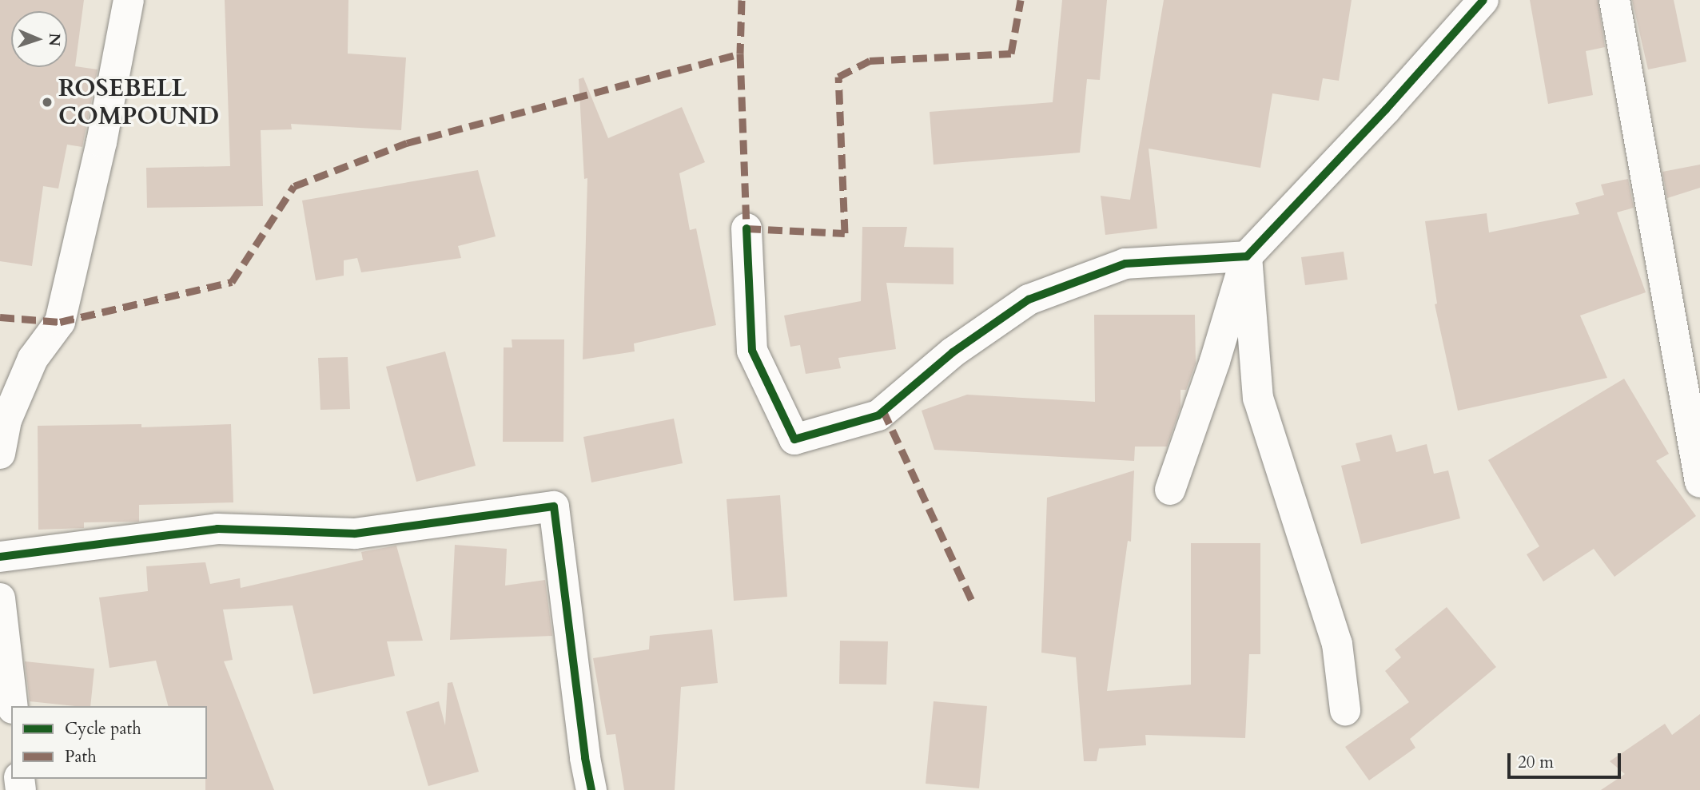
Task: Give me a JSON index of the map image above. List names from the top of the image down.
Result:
{
  "places": ["ROSEBELL COMPOUND"],
  "legend": ["Cycle path", "Path"],
  "scale_bar": "20 m",
  "north": "right"
}
